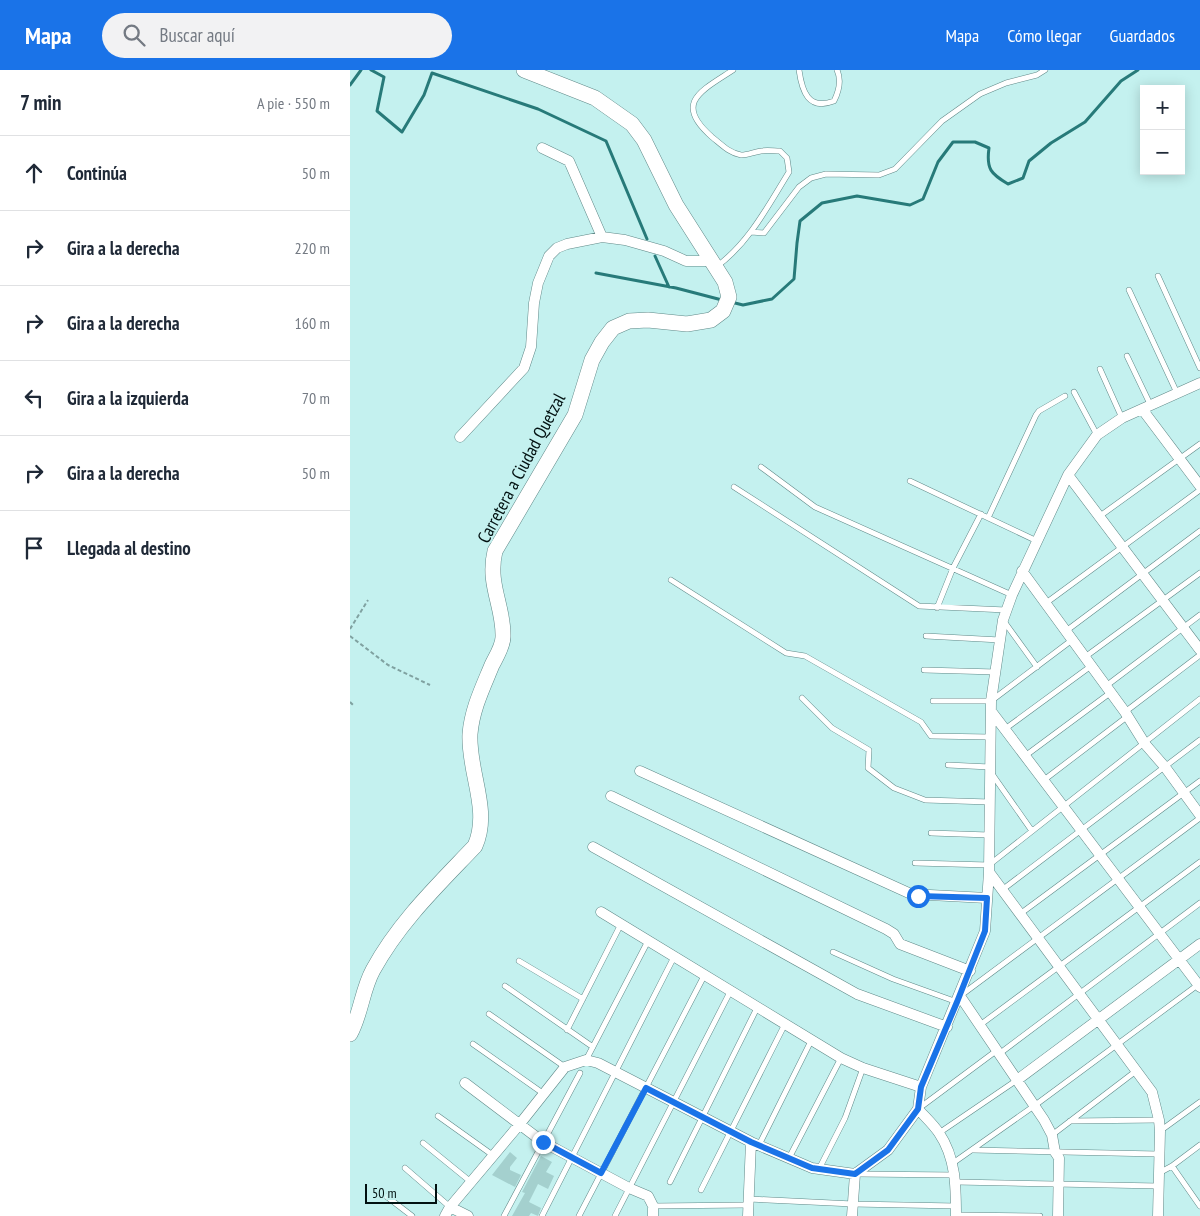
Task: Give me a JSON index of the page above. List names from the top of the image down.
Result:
{
  "streets": {
    "main road": ["Carretera a Ciudad Quetzal"]
  },
  "scale_bar": "50 m",
  "page": {
    "header": "Mapa",
    "search": "Buscar aquí",
    "nav": ["Mapa", "Cómo llegar", "Guardados"],
    "heading": ["7 min", "A pie · 550 m"],
    "map_buttons": ["+", "−"],
    "list": [
      ["Continúa", "50 m"],
      ["Gira a la derecha", "220 m"],
      ["Gira a la derecha", "160 m"],
      ["Gira a la izquierda", "70 m"],
      ["Gira a la derecha", "50 m"],
      "Llegada al destino"
    ],
    "scale": "50 m"
  }
}
